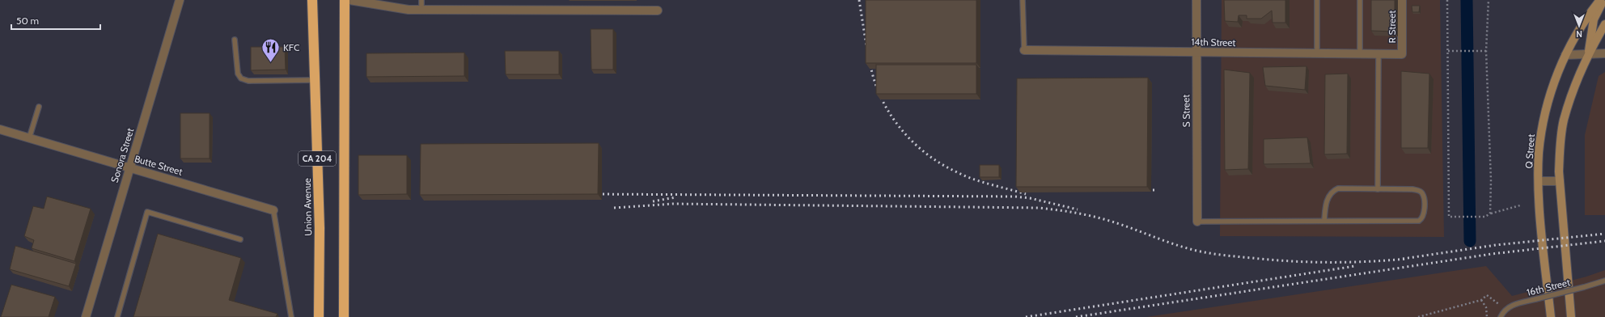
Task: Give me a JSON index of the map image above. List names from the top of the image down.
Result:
{
  "streets": {
    "highway": ["CA 204", "Union Avenue"],
    "street": [
      "R Street",
      "14th Street",
      "S Street",
      "Q Street",
      "Sonora Street",
      "Butte Street"
    ],
    "lane": ["16th Street"]
  },
  "crossings": [
    ["R Street", "14th Street"],
    ["14th Street", "S Street"],
    ["Sonora Street", "Butte Street"]
  ],
  "places": {
    "restaurant": ["KFC"]
  },
  "scale_bar": "50 m",
  "north": "bottom"
}
